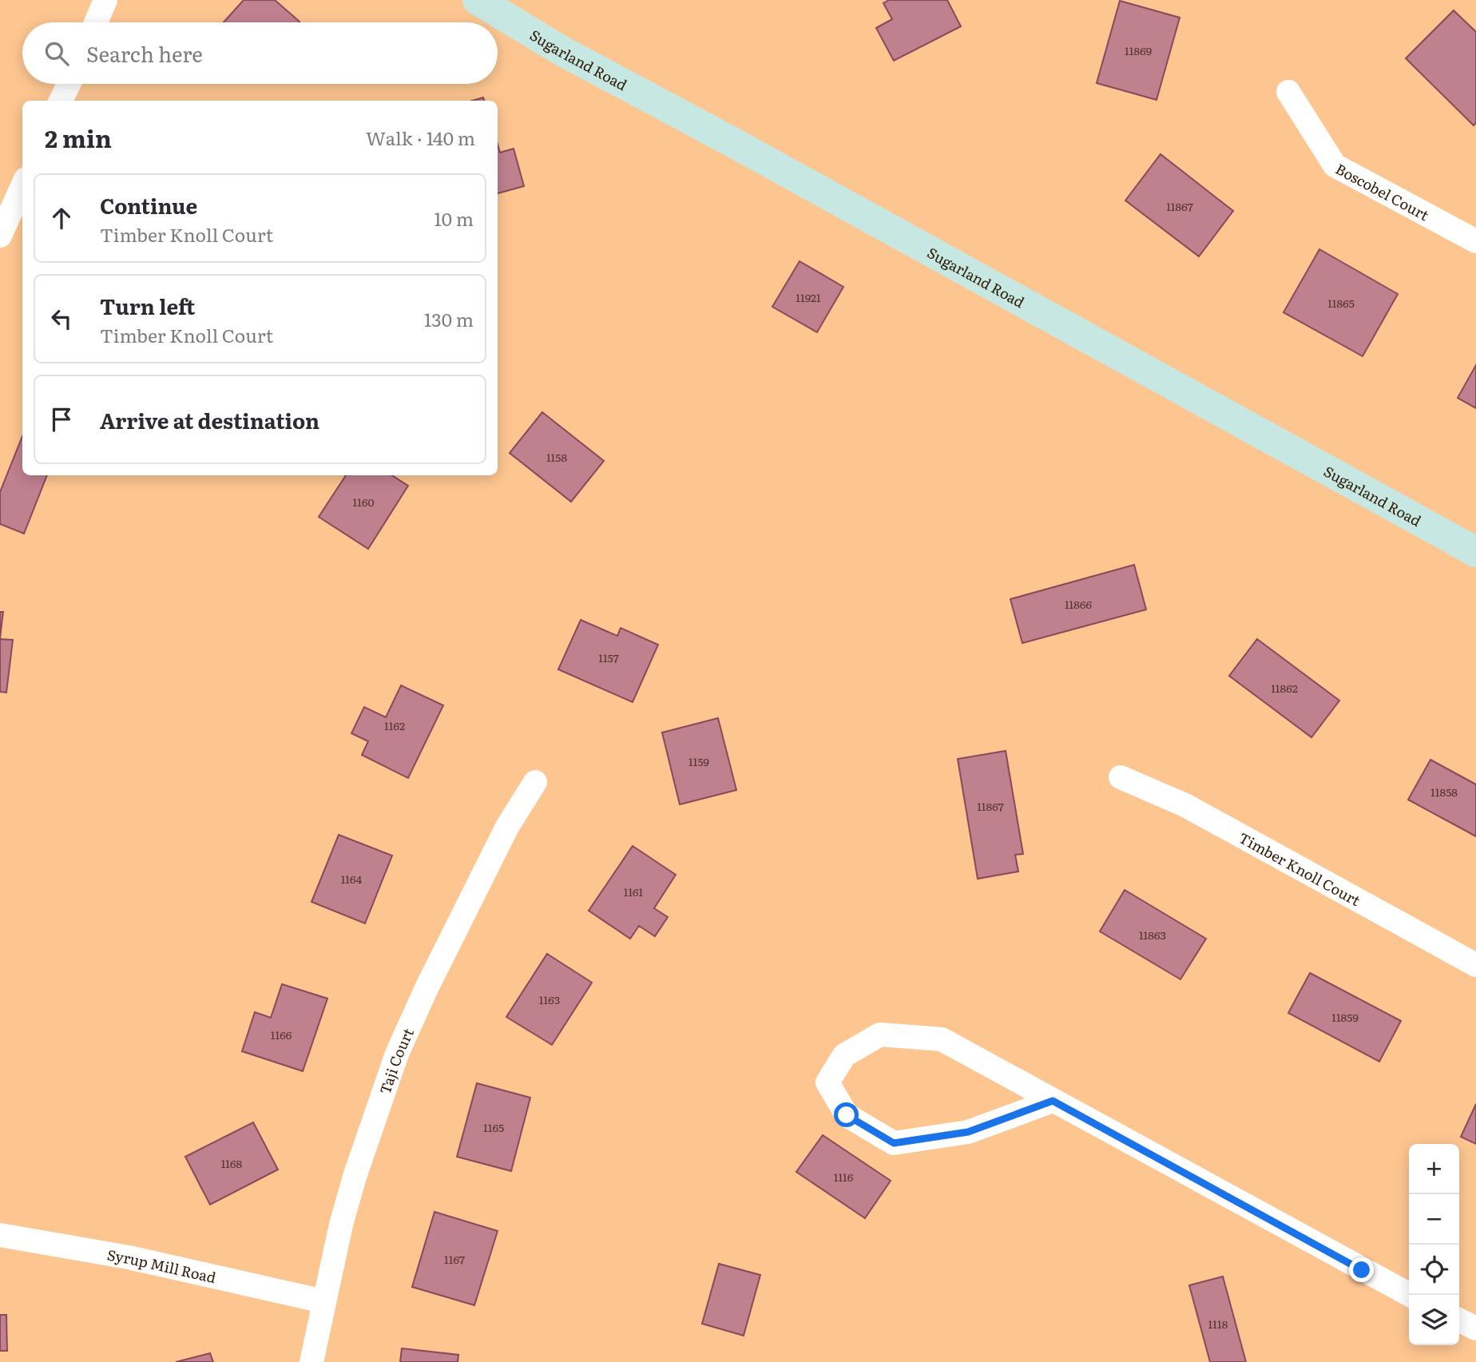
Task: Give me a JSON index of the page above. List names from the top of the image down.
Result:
{
  "streets": {
    "street": [
      "Sugarland Road",
      "Boscobel Court",
      "Timber Knoll Court",
      "Taji Court",
      "Syrup Mill Road"
    ]
  },
  "crossings": [
    ["Taji Court", "Syrup Mill Road"]
  ],
  "house_numbers": [
    "11869",
    "11867",
    "11921",
    "11865",
    "1158",
    "1160",
    "11866",
    "1157",
    "11862",
    "1162",
    "1159",
    "11858",
    "11867",
    "1164",
    "1161",
    "11863",
    "1163",
    "11859",
    "1166",
    "1165",
    "1168",
    "1116",
    "1167",
    "1118"
  ],
  "page": {
    "search": "Search here",
    "heading": ["2 min", "Walk · 140 m"],
    "list": [
      ["Continue", "Timber Knoll Court", "10 m"],
      ["Turn left", "Timber Knoll Court", "130 m"],
      "Arrive at destination"
    ],
    "map_buttons": ["+", "−"]
  }
}
